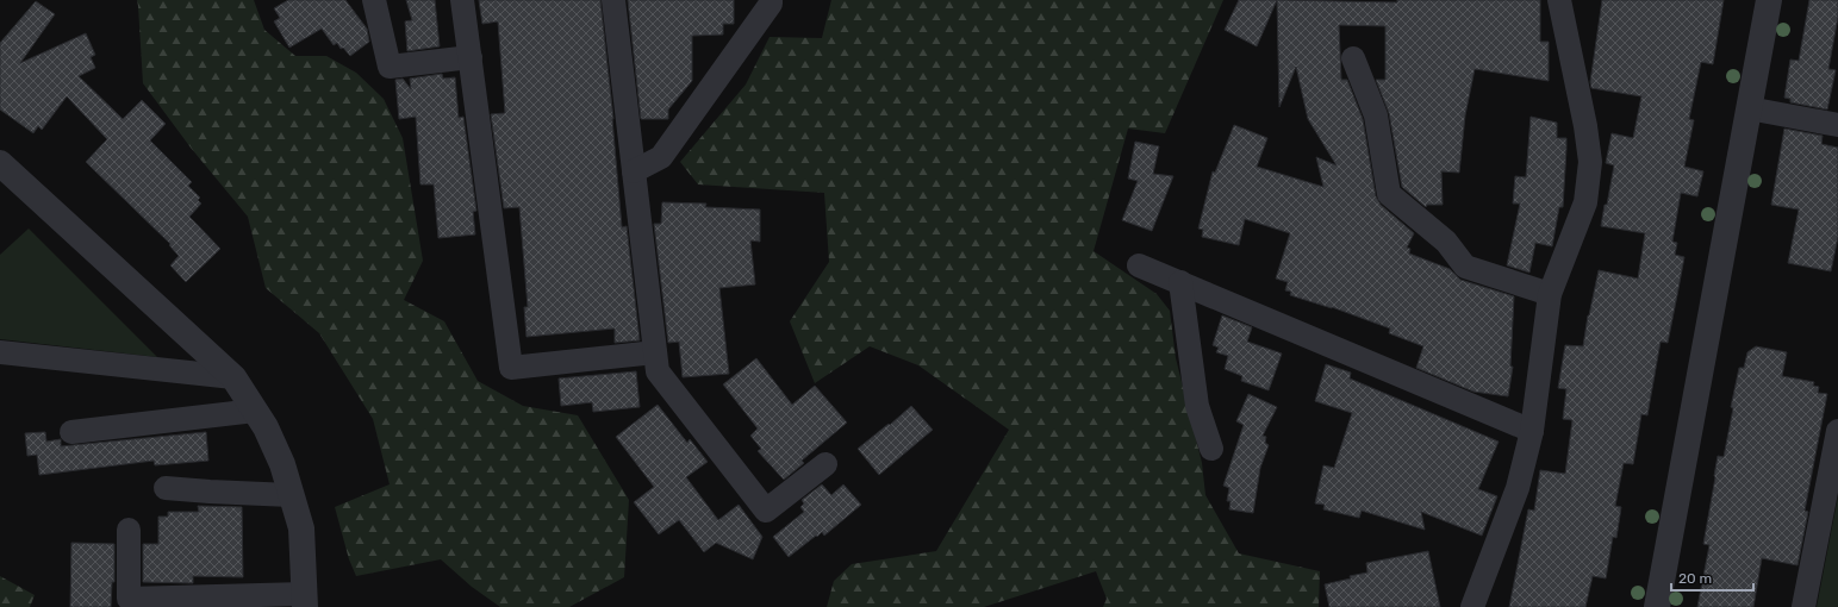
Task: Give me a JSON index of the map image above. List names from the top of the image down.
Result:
{
  "scale_bar": "20 m"
}
